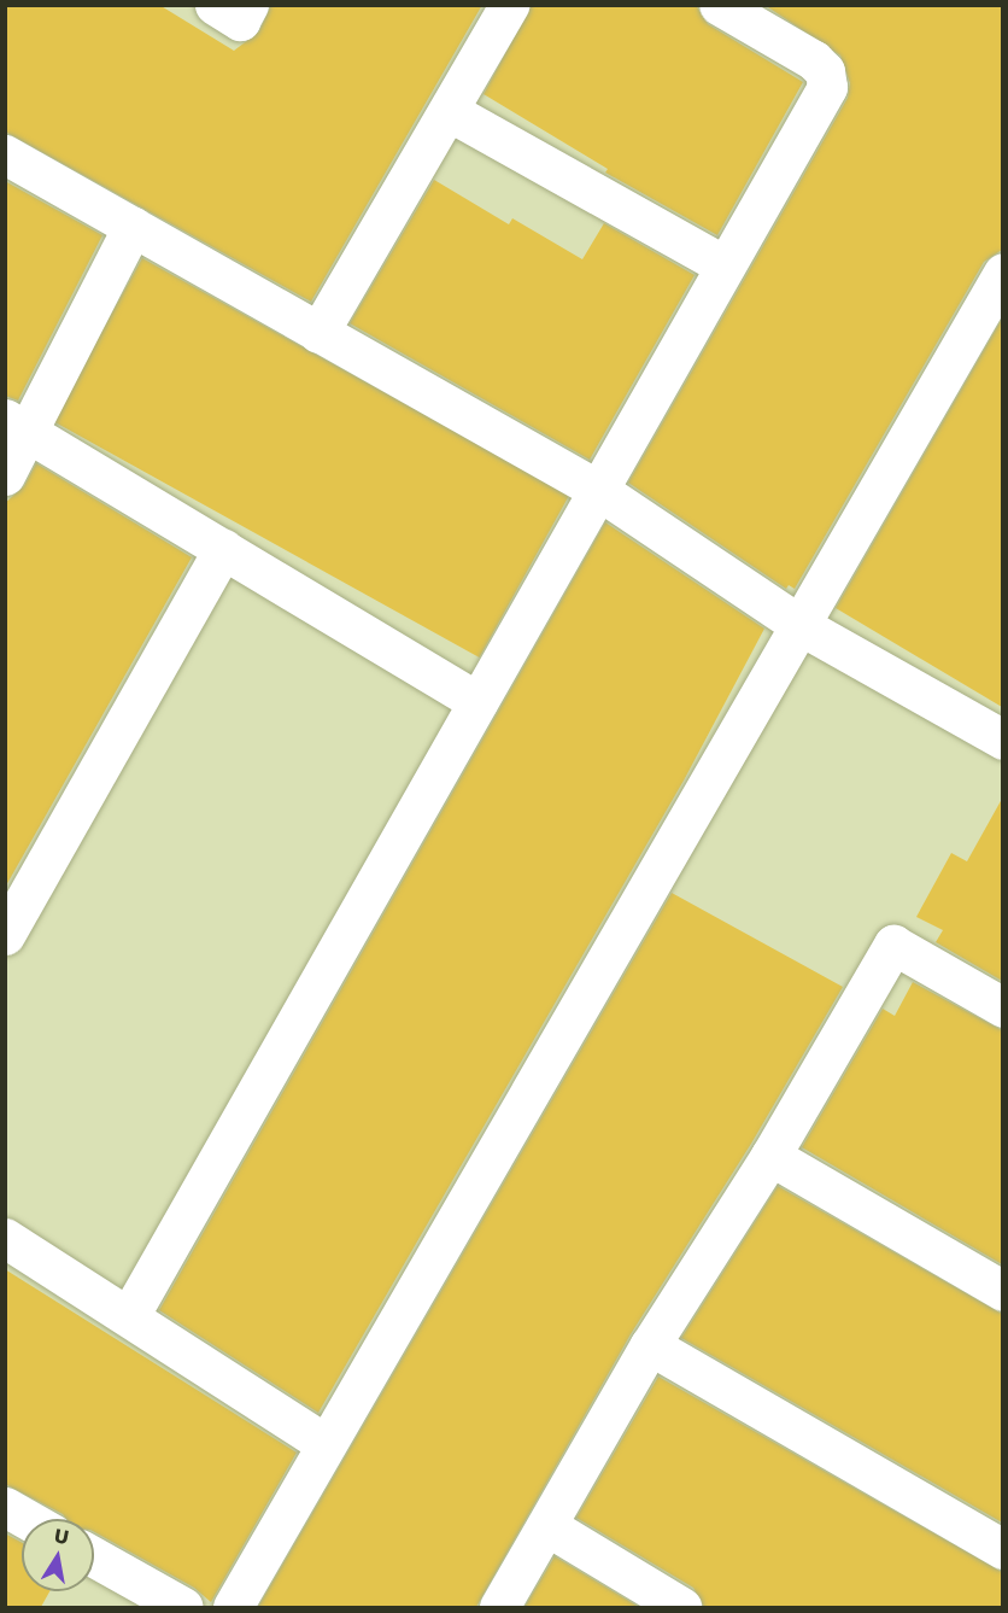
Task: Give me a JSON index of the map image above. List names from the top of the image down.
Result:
{
  "north": "top"
}
